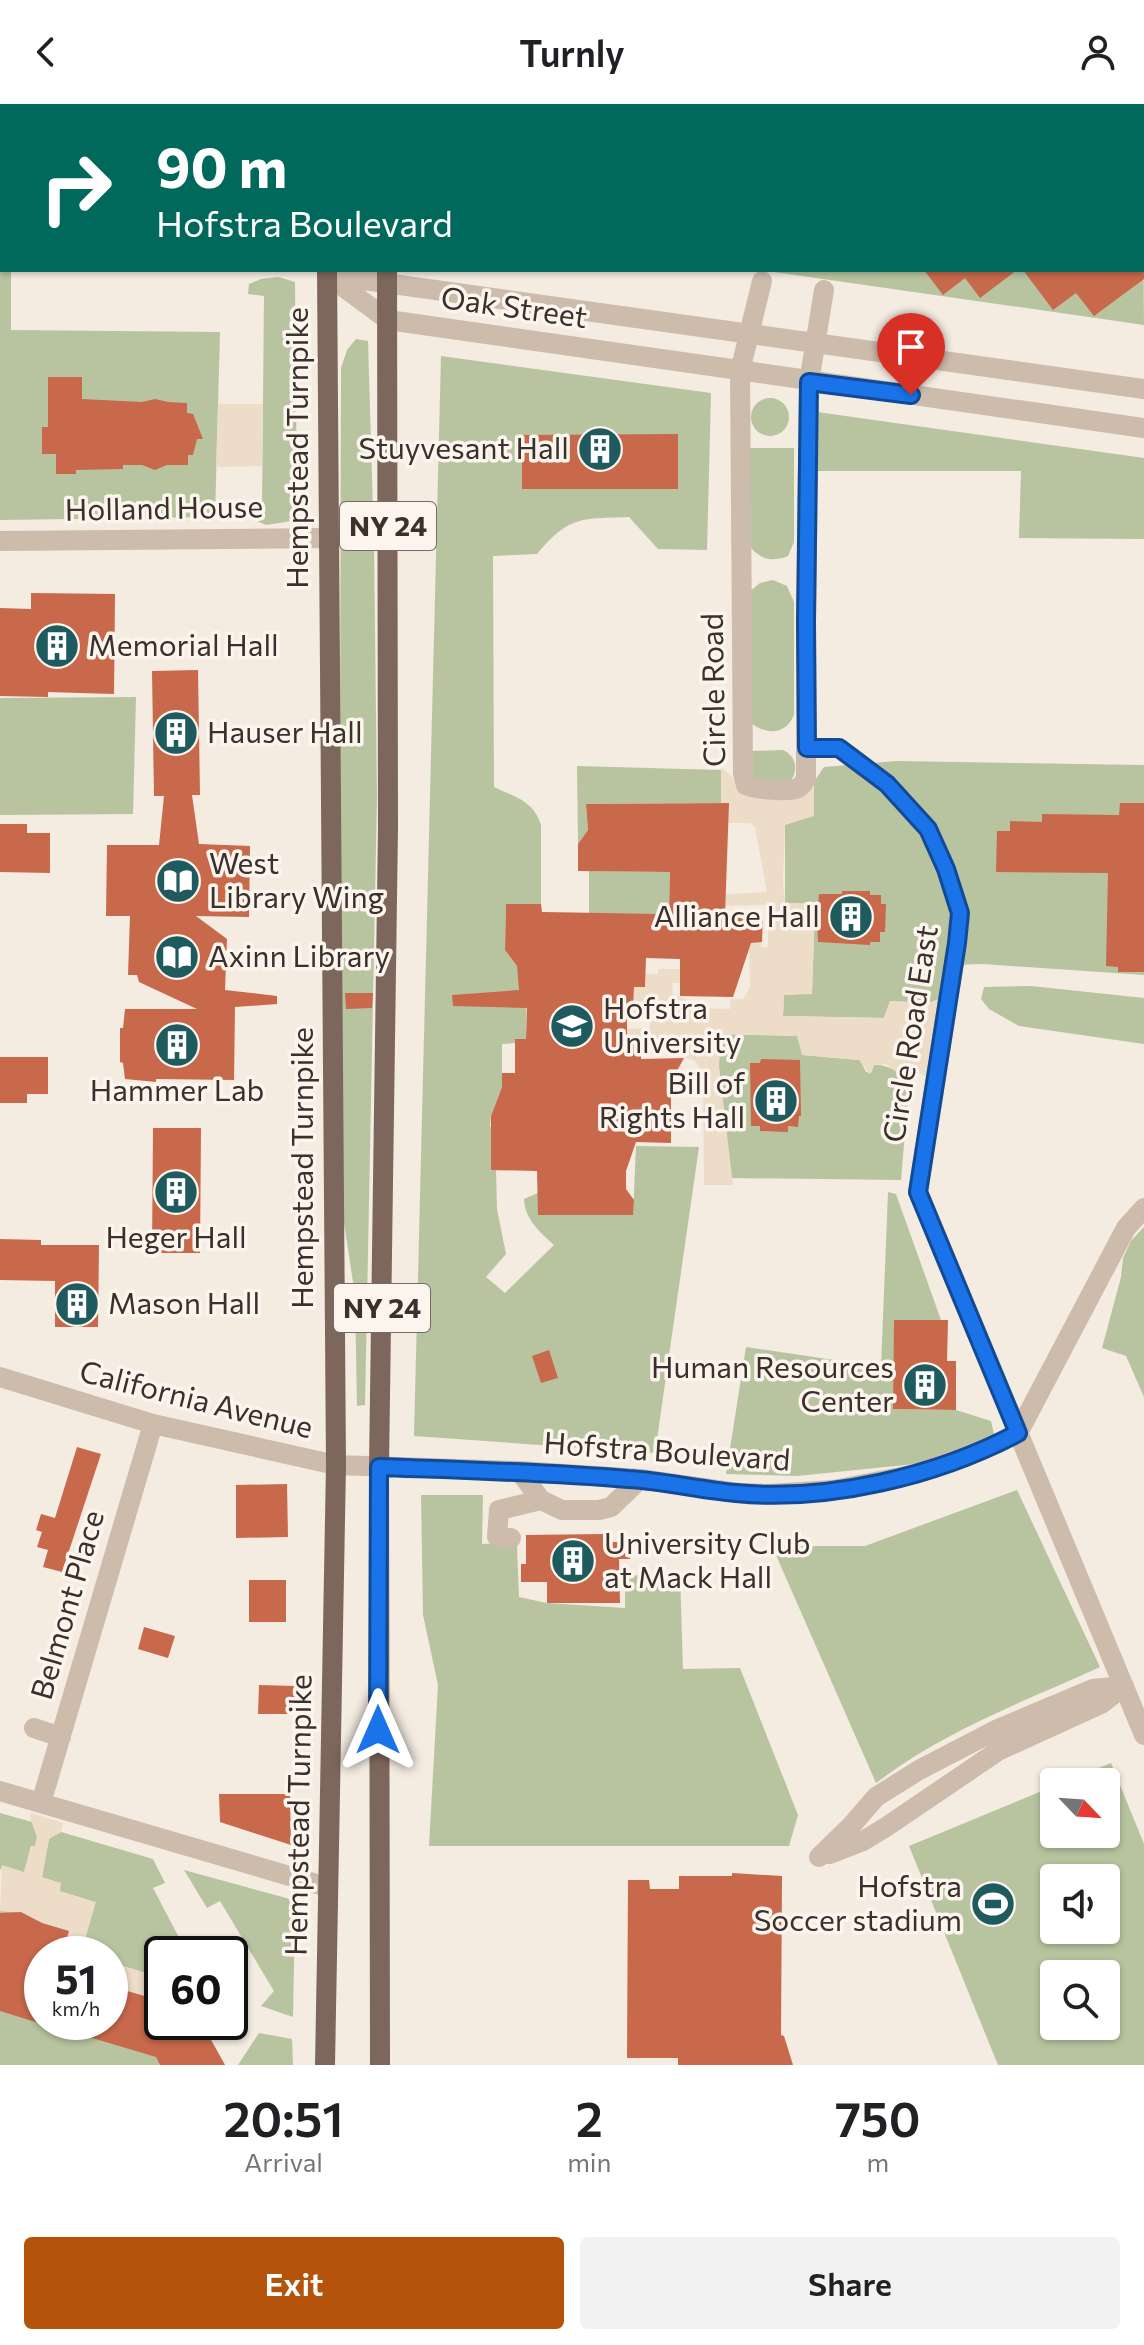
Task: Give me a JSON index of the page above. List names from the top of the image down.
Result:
{
  "streets": {
    "main road": ["Hempstead Turnpike", "NY 24"],
    "street": [
      "Oak Street",
      "Holland House",
      "Circle Road",
      "Circle Road East",
      "California Avenue",
      "Hofstra Boulevard",
      "Belmont Place"
    ]
  },
  "crossings": [
    ["Oak Street", "Hempstead Turnpike"],
    ["Oak Street", "NY 24"],
    ["Oak Street", "Circle Road"],
    ["Hempstead Turnpike", "Holland House"],
    ["Hempstead Turnpike", "California Avenue"],
    ["NY 24", "California Avenue"],
    ["NY 24", "Hofstra Boulevard"],
    ["Circle Road", "Circle Road East"],
    ["Circle Road East", "Hofstra Boulevard"],
    ["California Avenue", "Hofstra Boulevard"],
    ["California Avenue", "Belmont Place"]
  ],
  "places": {
    "building": [
      "Stuyvesant Hall",
      "Memorial Hall",
      "Hauser Hall",
      "Alliance Hall",
      "Hammer Lab",
      "Bill of Rights Hall",
      "Heger Hall",
      "Mason Hall",
      "Human Resources Center",
      "University Club at Mack Hall"
    ],
    "library": ["West Library Wing", "Axinn Library"],
    "school or university": ["Hofstra University"],
    "sports": ["Hofstra Soccer stadium"]
  },
  "north": "bottom right",
  "page": {
    "header": "Turnly",
    "turn": ["90 m", "Hofstra Boulevard"],
    "speed": "51 km/h",
    "limit": "60",
    "eta": [
      "20:51",
      "Arrival",
      "2",
      "min",
      "750",
      "m"
    ],
    "buttons": ["Exit", "Share"]
  }
}
